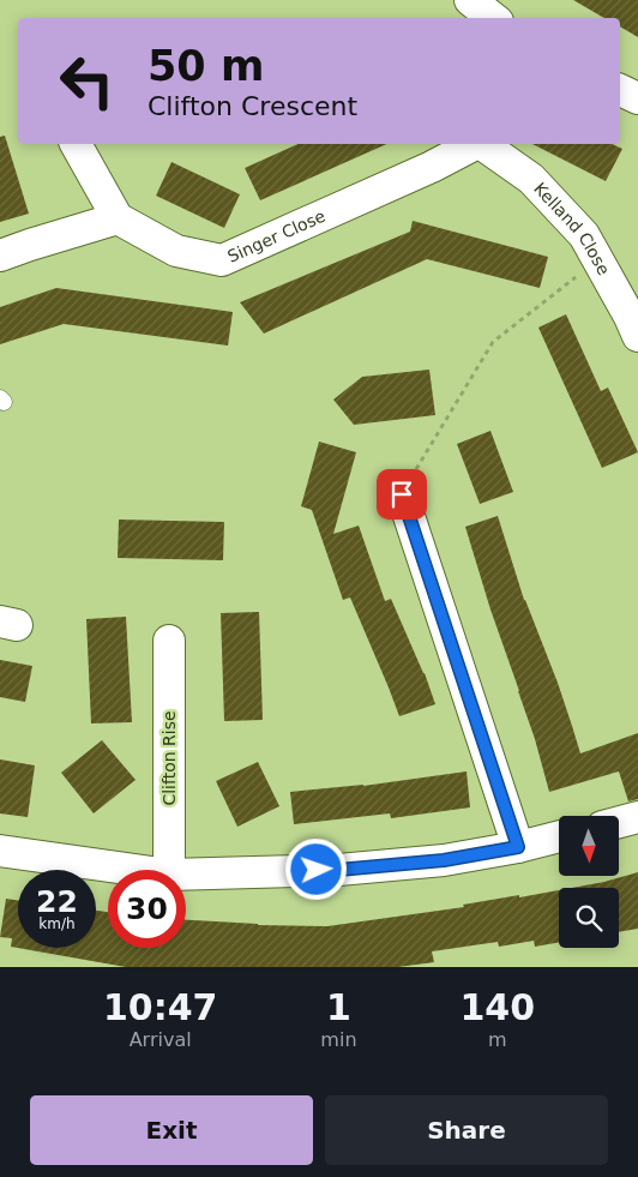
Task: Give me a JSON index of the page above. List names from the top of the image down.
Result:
{
  "streets": {
    "street": ["Kelland Close", "Singer Close", "Clifton Rise"]
  },
  "north": "bottom",
  "page": {
    "turn": ["50 m", "Clifton Crescent"],
    "speed": "22 km/h",
    "limit": "30",
    "eta": [
      "10:47",
      "Arrival",
      "1",
      "min",
      "140",
      "m"
    ],
    "buttons": ["Exit", "Share"]
  }
}
